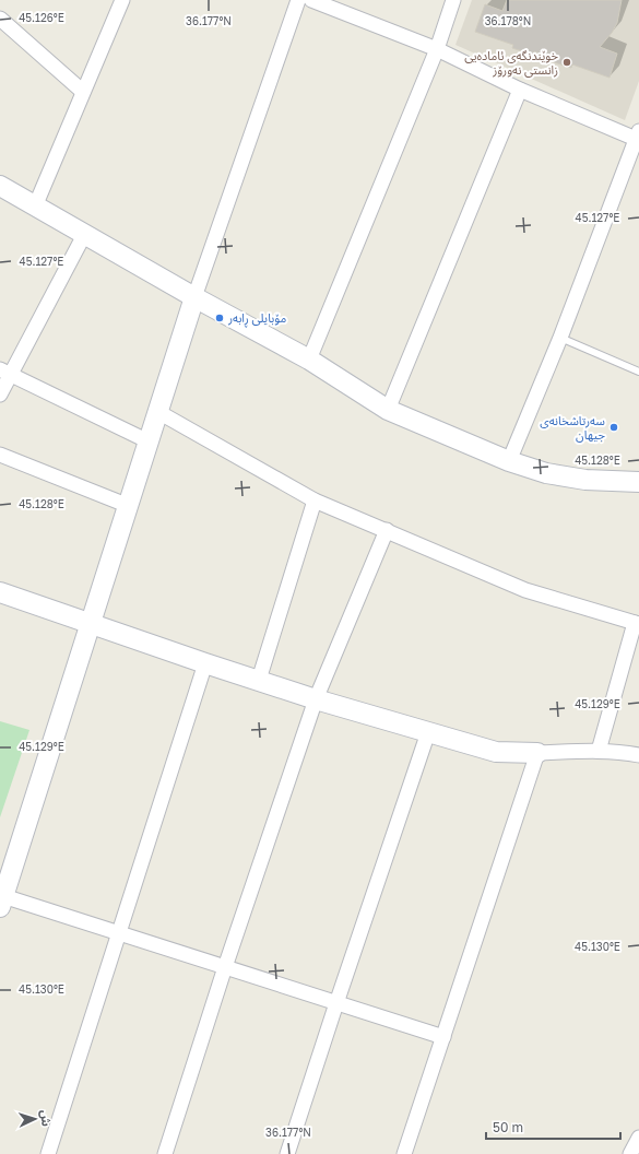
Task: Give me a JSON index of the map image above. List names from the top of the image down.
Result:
{
  "places": ["خوێندنگەی ئامادەیی زانستی نەورۆز", "مۆبایلی ڕابەر", "سەرتاشخانەی جیهان"],
  "scale_bar": "50 m",
  "north": "right",
  "coordinates": [
    "45.126°E",
    "36.177°N",
    "36.178°N",
    "45.127°E",
    "45.128°E",
    "45.129°E",
    "45.130°E"
  ]
}
